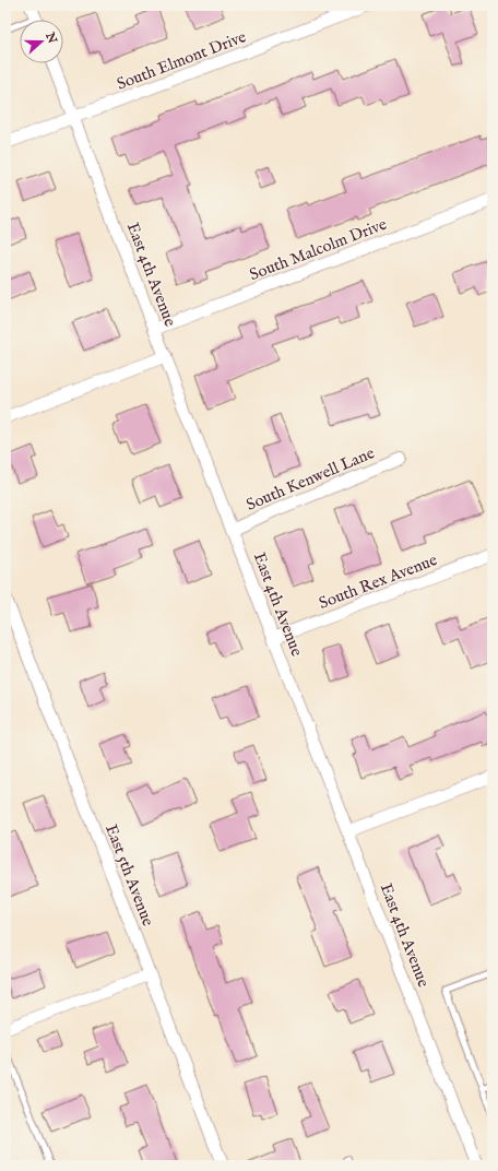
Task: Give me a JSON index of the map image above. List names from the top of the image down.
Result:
{
  "streets": {
    "street": [
      "South Elmont Drive",
      "South Malcolm Drive",
      "East 4th Avenue",
      "South Kenwell Lane",
      "South Rex Avenue",
      "East 5th Avenue"
    ]
  },
  "crossings": [
    ["South Elmont Drive", "East 4th Avenue"],
    ["South Malcolm Drive", "East 4th Avenue"],
    ["East 4th Avenue", "South Kenwell Lane"],
    ["East 4th Avenue", "South Rex Avenue"]
  ],
  "north": "right"
}
